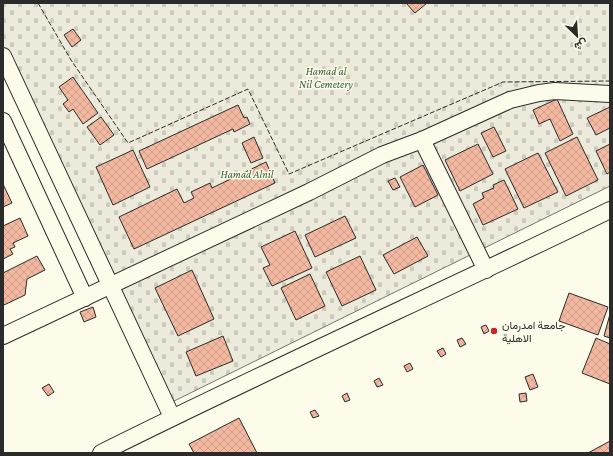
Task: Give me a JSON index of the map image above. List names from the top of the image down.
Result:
{
  "parks": ["Hamad al Nil Cemetery", "Hamad Alnil"],
  "places": ["جامعة امدرمان الاهلية"],
  "north": "bottom right"
}
